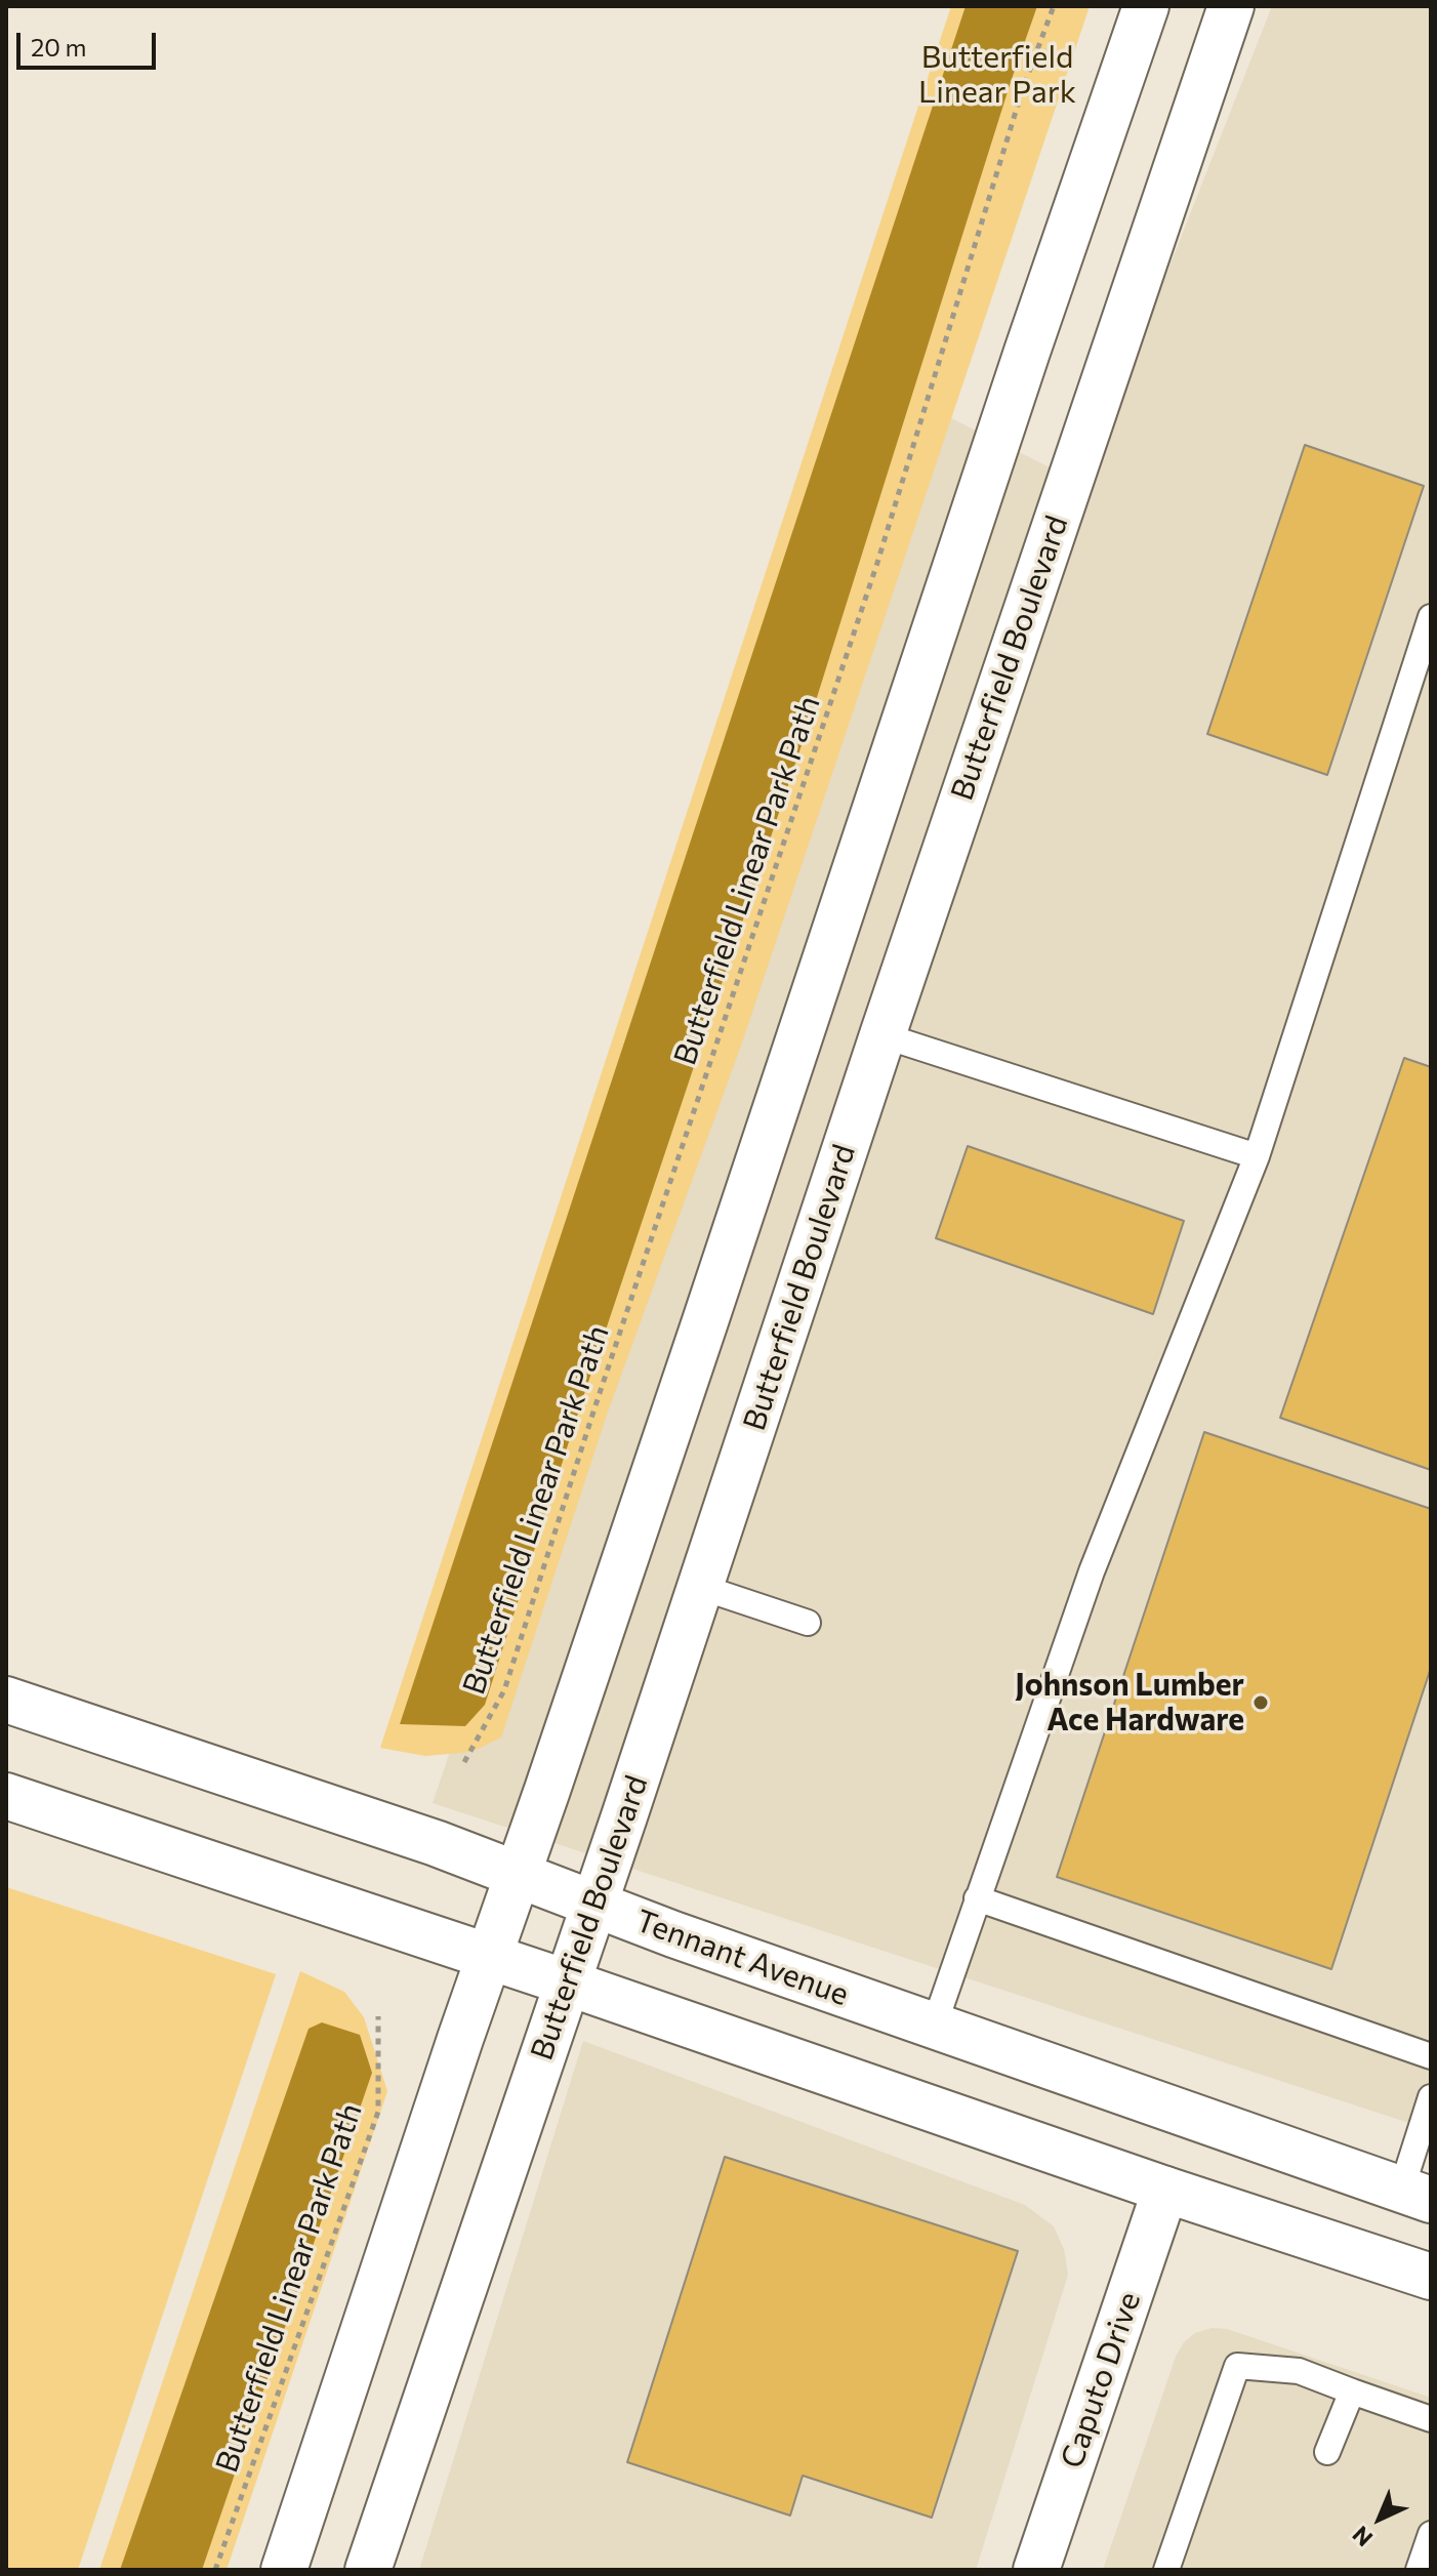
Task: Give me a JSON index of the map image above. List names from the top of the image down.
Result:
{
  "streets": {
    "main road": ["Butterfield Boulevard", "Tennant Avenue", "Caputo Drive"],
    "path": ["Butterfield Linear Park Path"]
  },
  "crossings": [
    ["Butterfield Boulevard", "Tennant Avenue"]
  ],
  "parks": ["Butterfield Linear Park"],
  "places": ["Johnson Lumber Ace Hardware"],
  "scale_bar": "20 m",
  "north": "bottom left"
}
